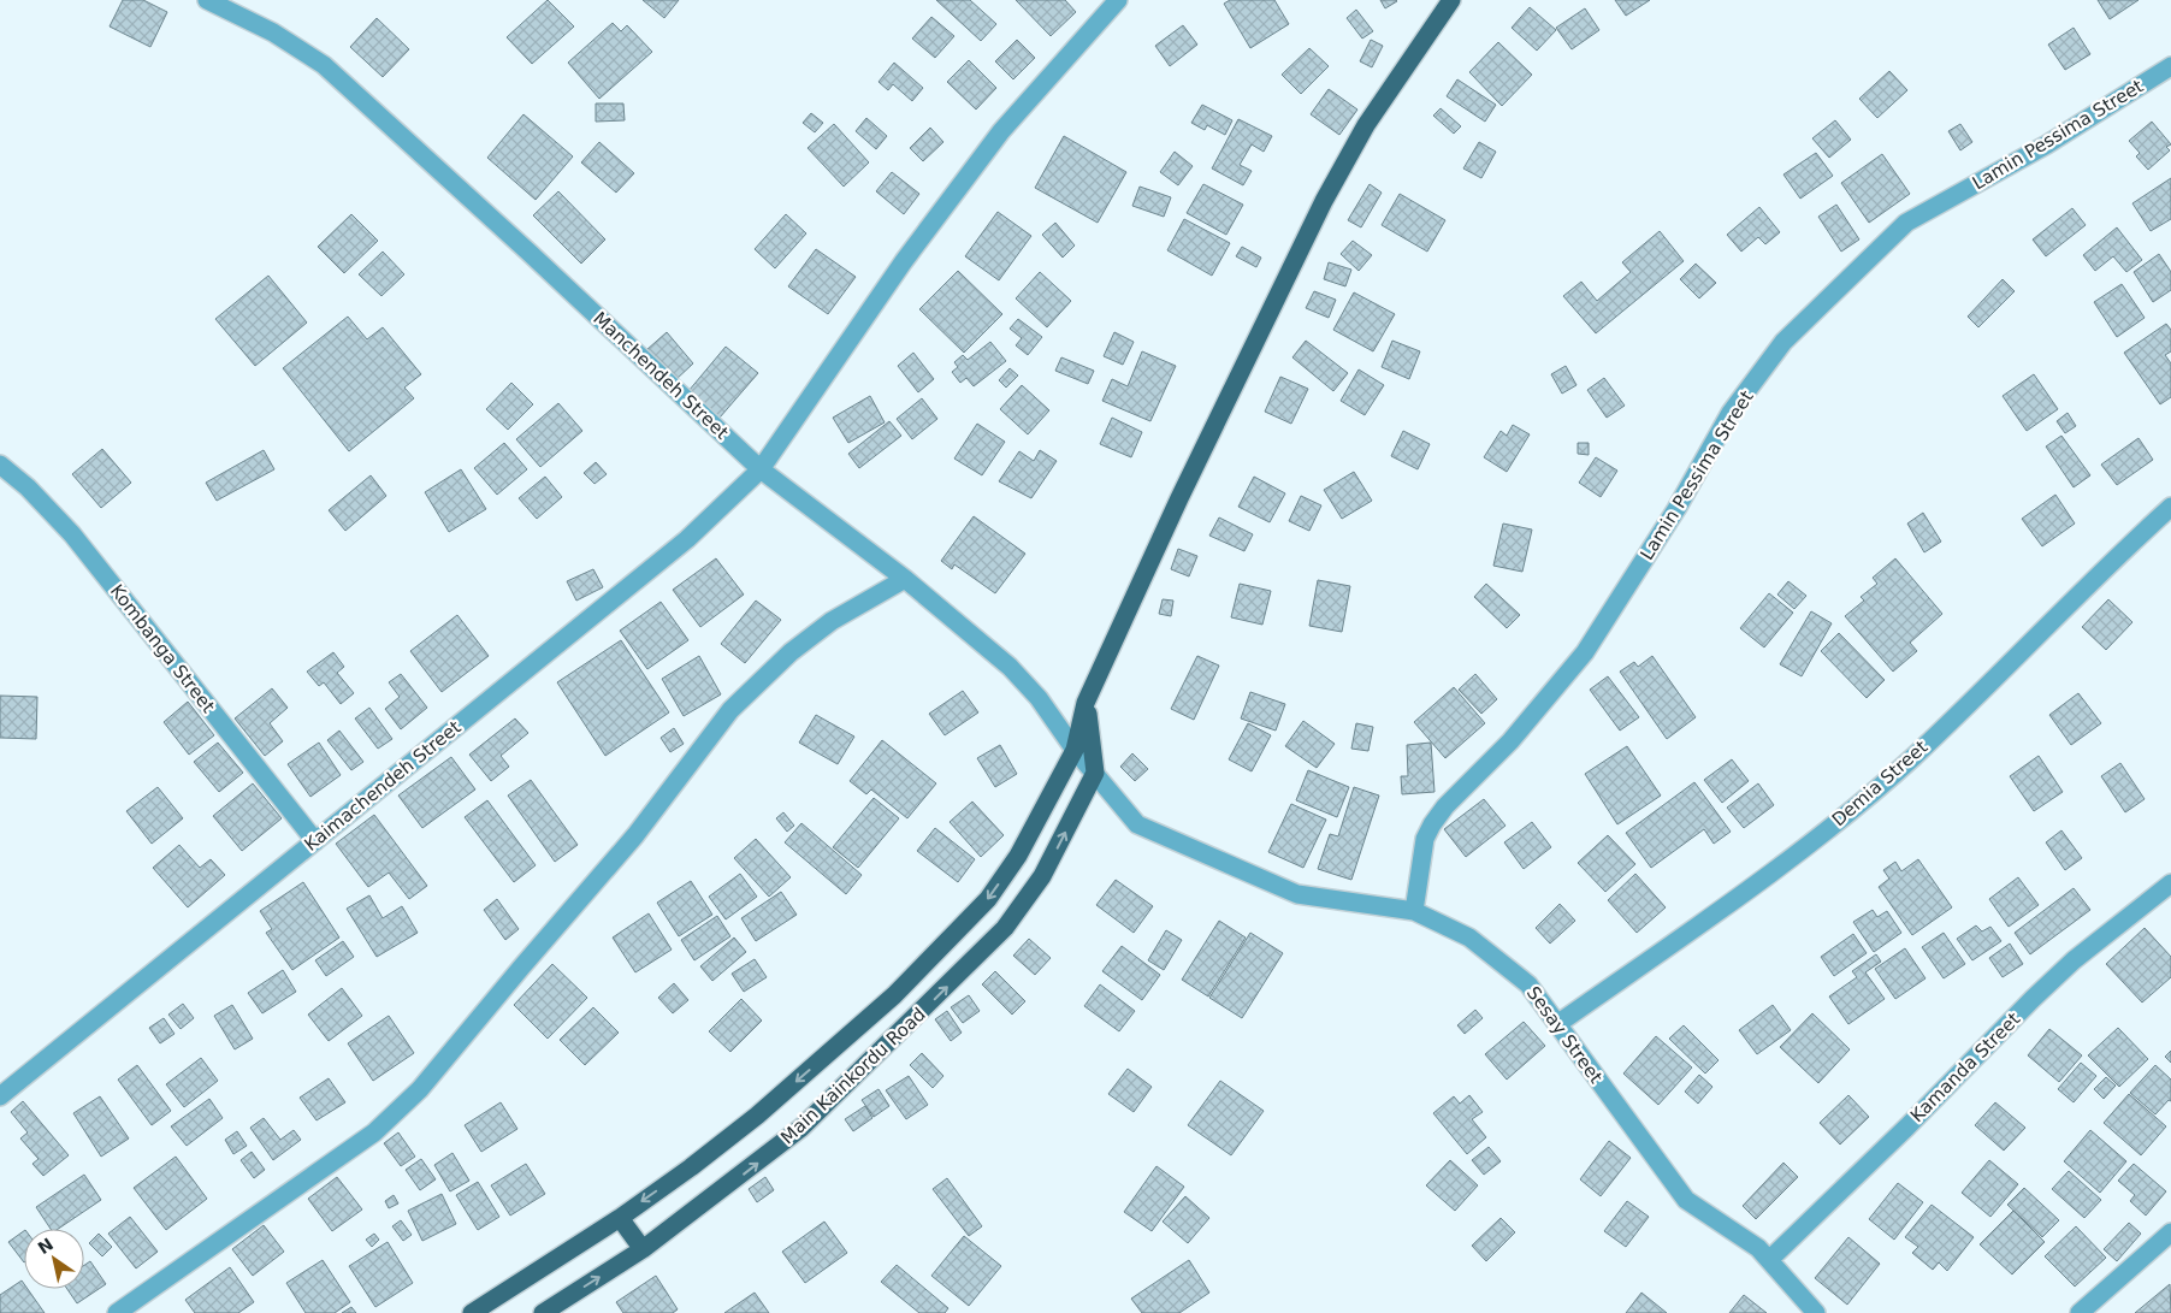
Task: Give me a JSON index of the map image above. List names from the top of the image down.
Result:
{
  "streets": {
    "main road": ["Main Kainkordu Road"],
    "street": [
      "Lamin Pessima Street",
      "Manchendeh Street",
      "Kombanga Street",
      "Demia Street",
      "Kaimachendeh Street",
      "Sesay Street",
      "Kamanda Street"
    ]
  },
  "crossings": [
    ["Lamin Pessima Street", "Sesay Street"],
    ["Manchendeh Street", "Kaimachendeh Street"],
    ["Manchendeh Street", "Sesay Street"],
    ["Manchendeh Street", "Main Kainkordu Road"],
    ["Kombanga Street", "Kaimachendeh Street"],
    ["Demia Street", "Sesay Street"],
    ["Sesay Street", "Kamanda Street"],
    ["Sesay Street", "Main Kainkordu Road"]
  ],
  "north": "top left"
}
